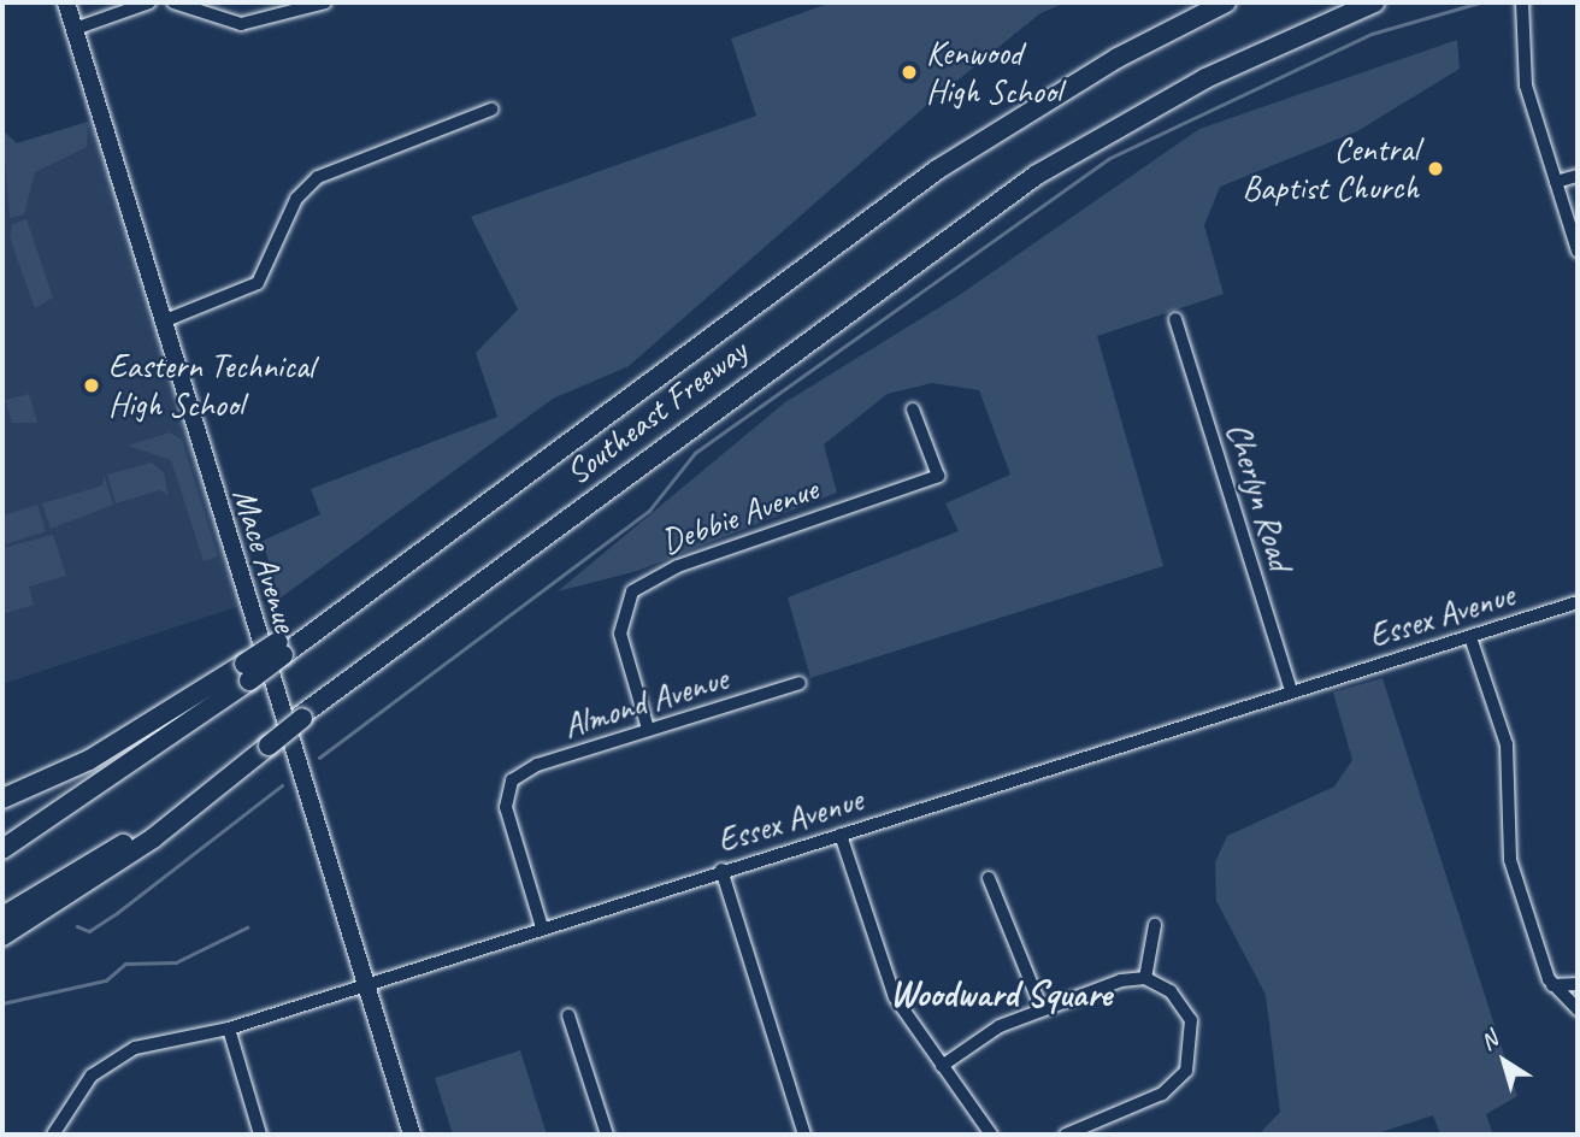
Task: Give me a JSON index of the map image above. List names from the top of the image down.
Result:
{
  "streets": {
    "highway": ["Southeast Freeway"],
    "main road": ["Mace Avenue"],
    "street": [
      "Cherlyn Road",
      "Debbie Avenue",
      "Essex Avenue",
      "Almond Avenue"
    ]
  },
  "crossings": [
    ["Cherlyn Road", "Essex Avenue"],
    ["Debbie Avenue", "Almond Avenue"],
    ["Mace Avenue", "Essex Avenue"],
    ["Essex Avenue", "Almond Avenue"]
  ],
  "districts": ["Woodward Square"],
  "places": ["Kenwood High School", "Central Baptist Church", "Eastern Technical High School"],
  "north": "top left"
}
